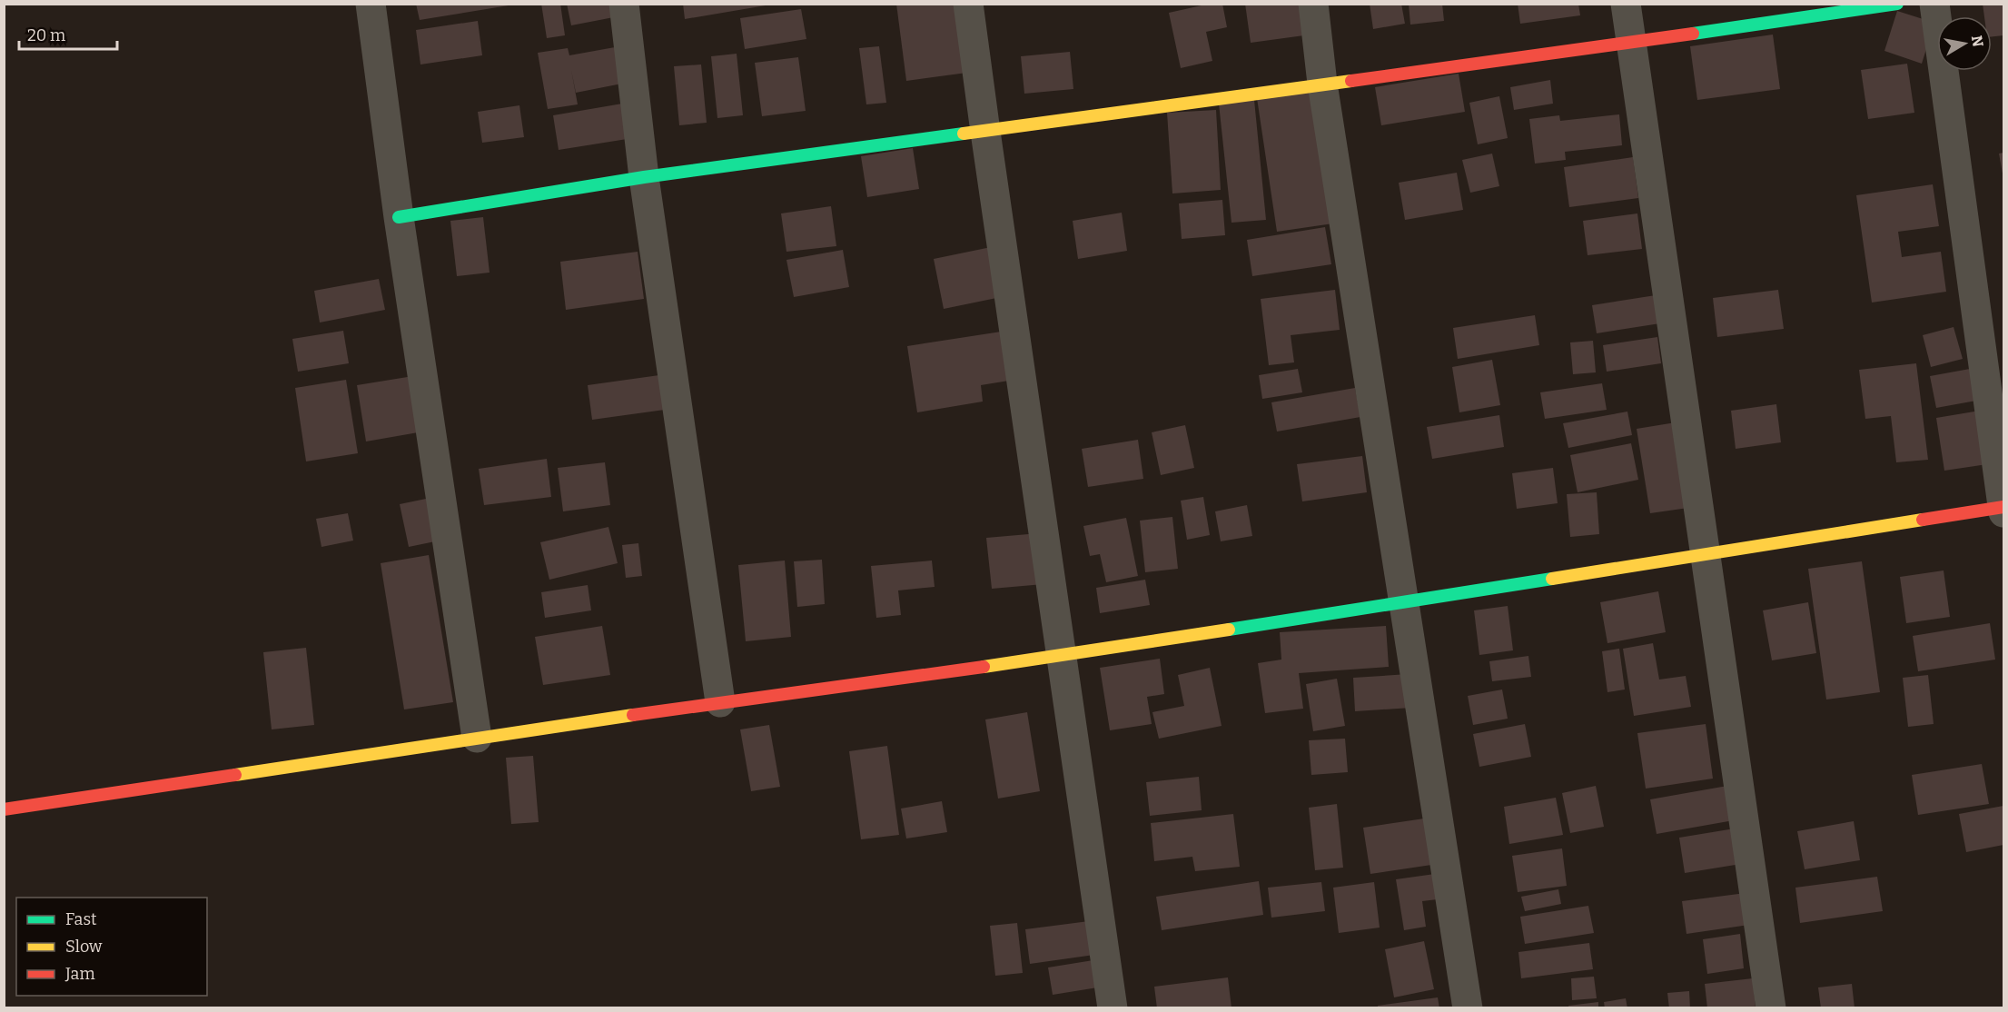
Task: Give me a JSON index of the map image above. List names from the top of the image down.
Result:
{
  "legend": ["Fast", "Slow", "Jam"],
  "scale_bar": "20 m",
  "north": "right"
}
